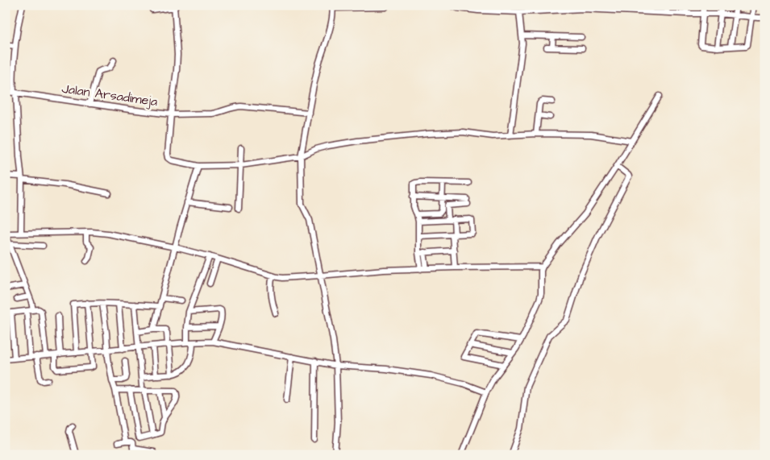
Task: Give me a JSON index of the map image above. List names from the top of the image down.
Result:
{
  "streets": {
    "street": ["Jalan Arsadimeja"]
  }
}
